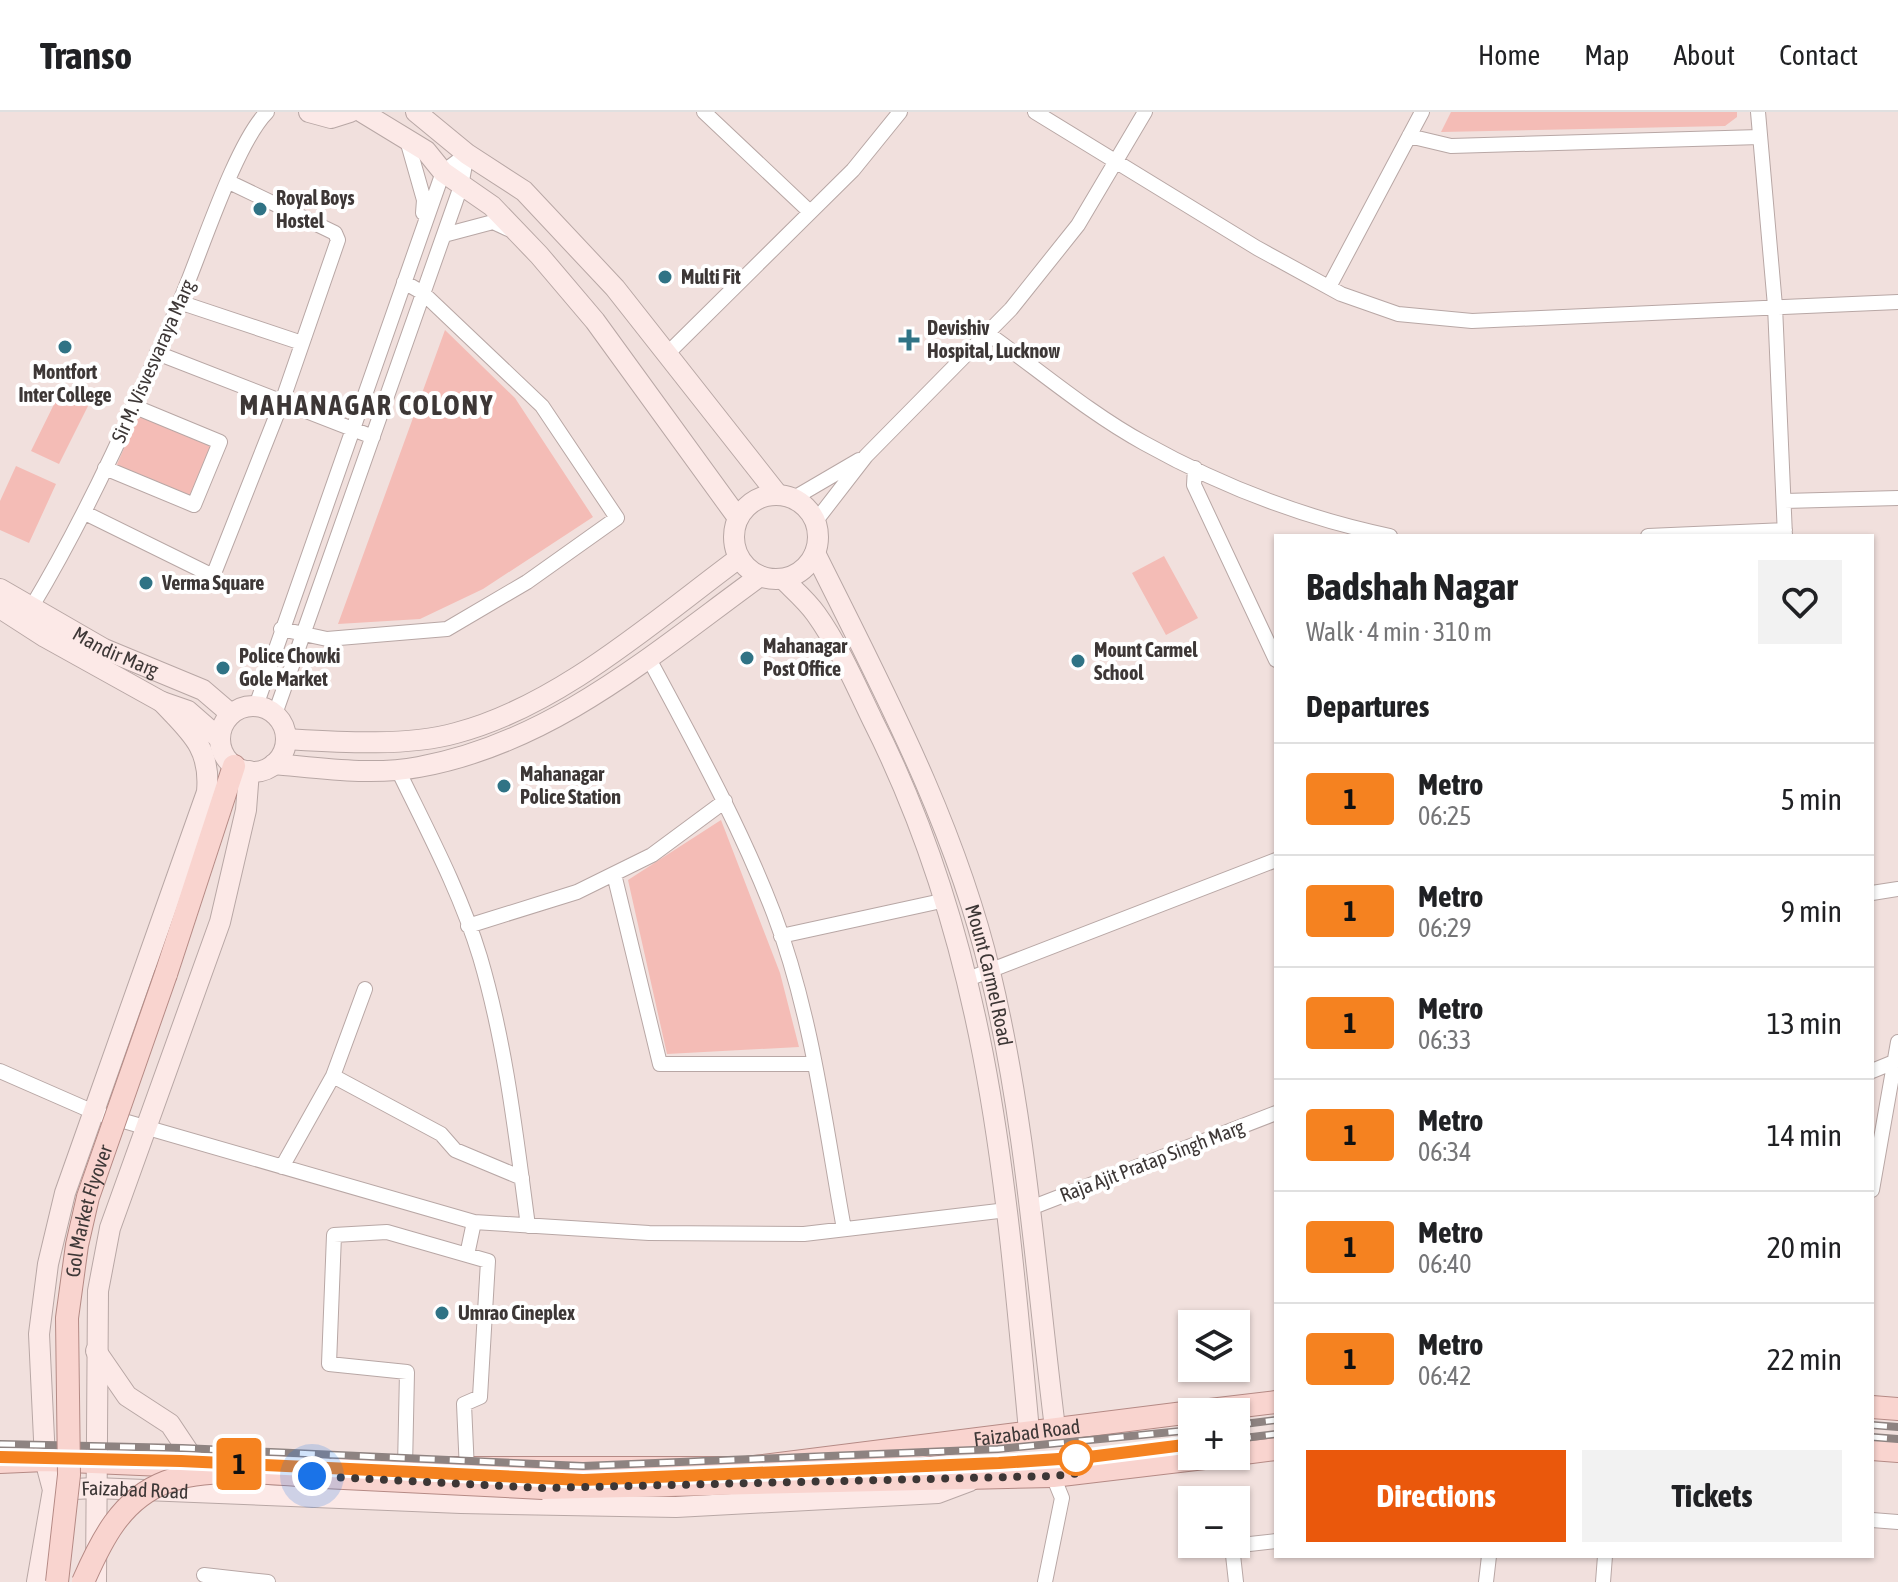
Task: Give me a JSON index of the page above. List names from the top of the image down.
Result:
{
  "streets": {
    "main road": ["Gol Market Flyover", "Faizabad Road"],
    "street": [
      "Sir M. Visvesvaraya Marg",
      "Mandir Marg",
      "Mount Carmel Road",
      "Raja Ajit Pratap Singh Marg"
    ]
  },
  "crossings": [
    ["Sir M. Visvesvaraya Marg", "Mandir Marg"],
    ["Mandir Marg", "Gol Market Flyover"],
    ["Mount Carmel Road", "Raja Ajit Pratap Singh Marg"],
    ["Mount Carmel Road", "Faizabad Road"]
  ],
  "districts": ["MAHANAGAR COLONY"],
  "places": {
    "other": [
      "Royal Boys Hostel",
      "Multi Fit",
      "Montfort Inter College",
      "Verma Square",
      "Mahanagar Post Office",
      "Mount Carmel School",
      "Police Chowki Gole Market",
      "Mahanagar Police Station",
      "Umrao Cineplex"
    ],
    "health": ["Devishiv Hospital, Lucknow"]
  },
  "lines": ["metro line 1"],
  "page": {
    "header": "Transo",
    "nav": [
      "Home",
      "Map",
      "About",
      "Contact"
    ],
    "on_map": "1",
    "heading": [
      ["Badshah Nagar", "Walk · 4 min · 310 m"],
      "Departures"
    ],
    "list": [
      {
        "mark": "1",
        "name": "Metro",
        "note": "06:25",
        "value": "5 min"
      },
      {
        "mark": "1",
        "name": "Metro",
        "note": "06:29",
        "value": "9 min"
      },
      {
        "mark": "1",
        "name": "Metro",
        "note": "06:33",
        "value": "13 min"
      },
      {
        "mark": "1",
        "name": "Metro",
        "note": "06:34",
        "value": "14 min"
      },
      {
        "mark": "1",
        "name": "Metro",
        "note": "06:40",
        "value": "20 min"
      },
      {
        "mark": "1",
        "name": "Metro",
        "note": "06:42",
        "value": "22 min"
      }
    ],
    "map_buttons": ["+", "−"],
    "buttons": ["Directions", "Tickets"]
  }
}
